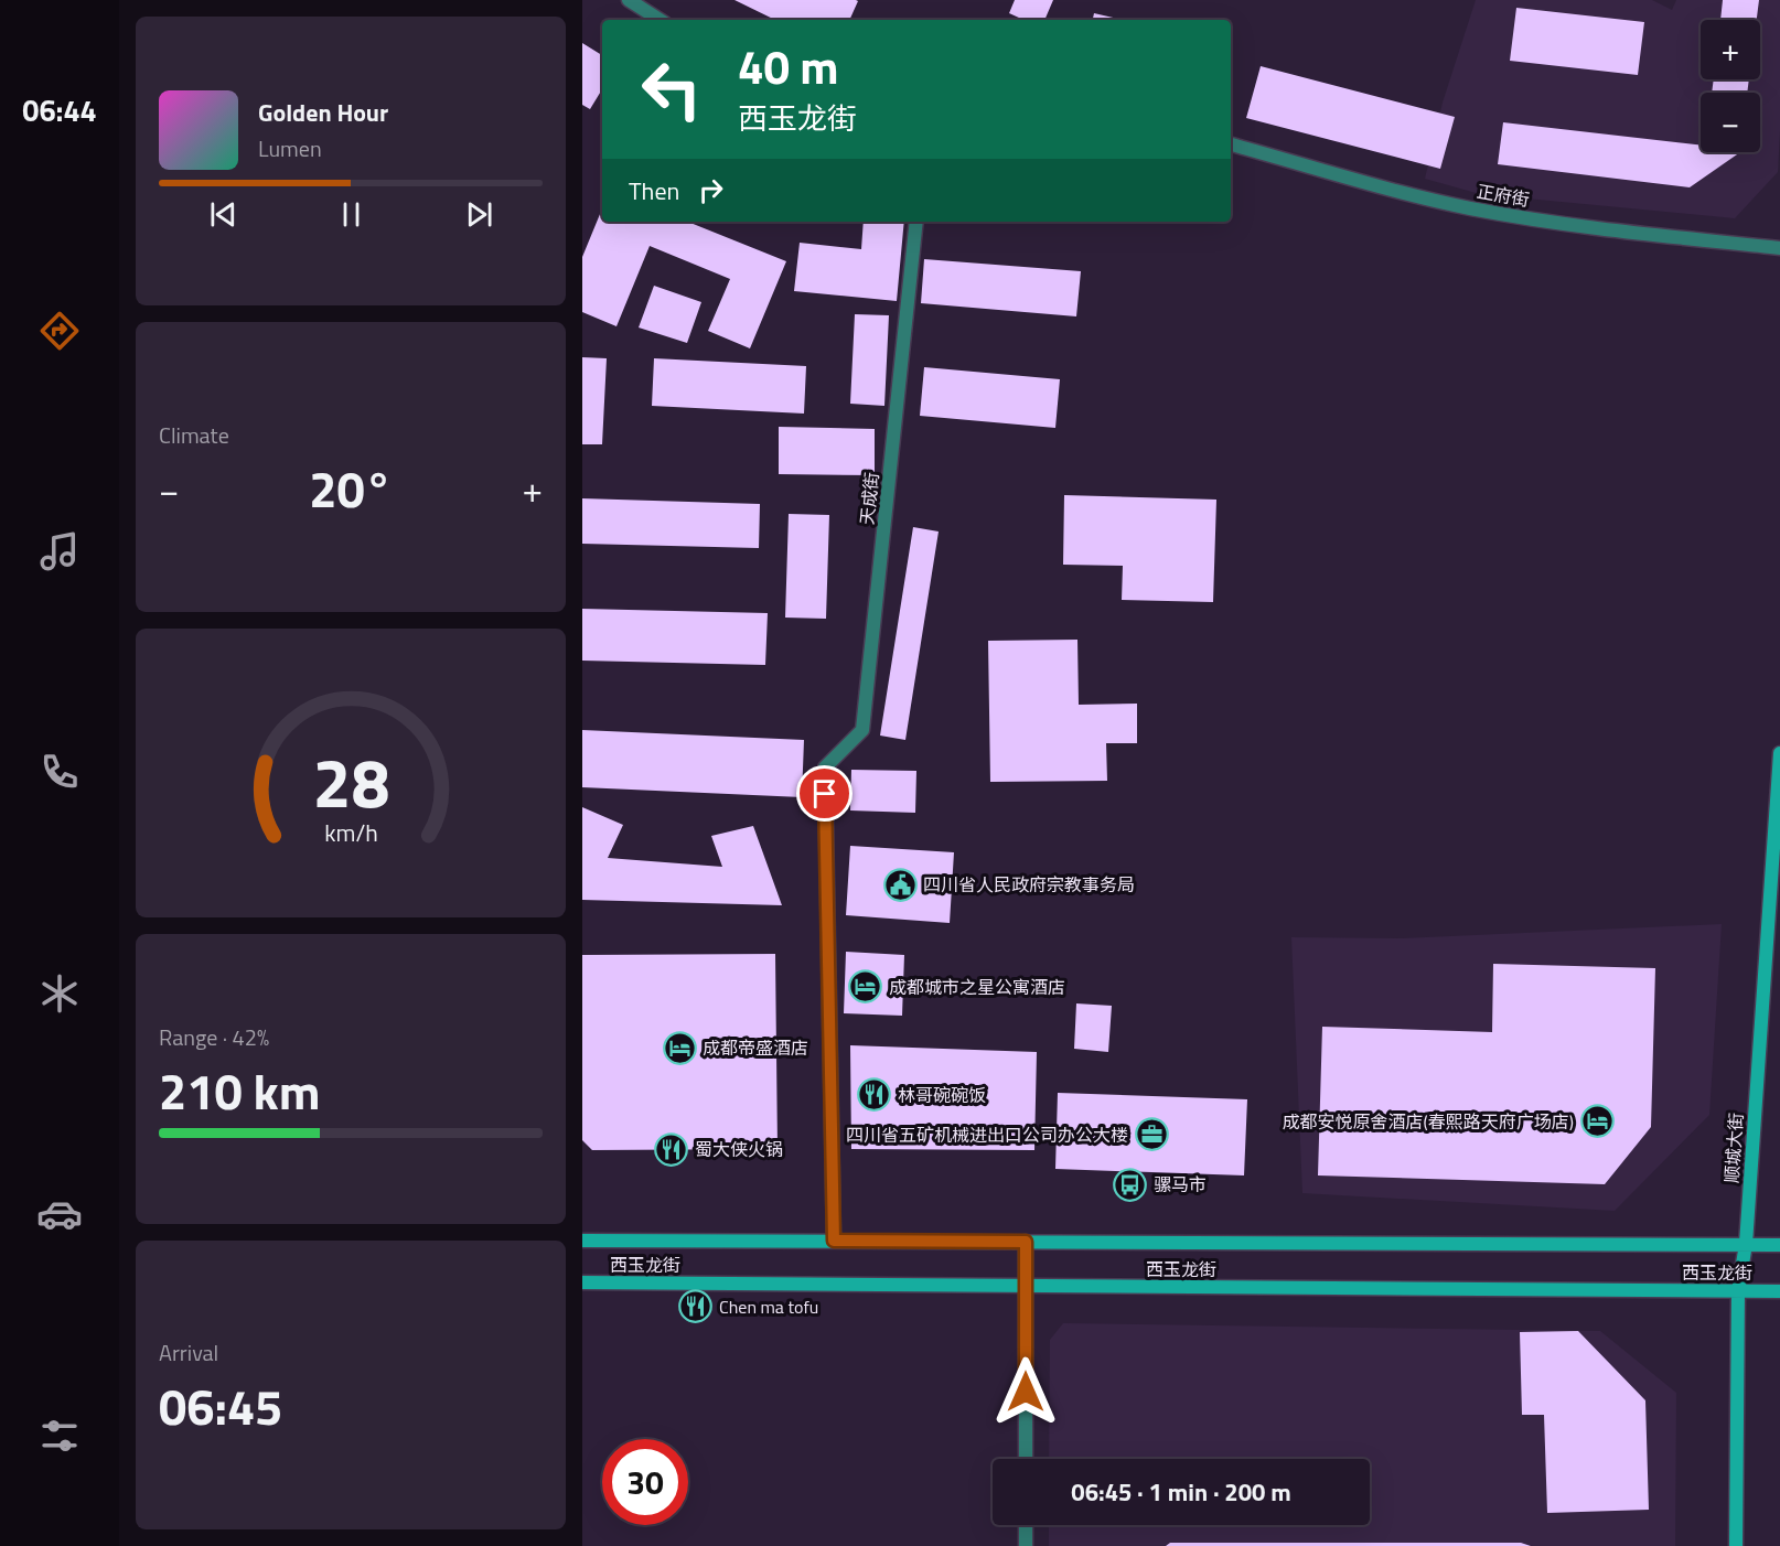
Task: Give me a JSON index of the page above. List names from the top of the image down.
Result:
{
  "streets": {
    "main road": ["顺城大街", "西玉龙街"],
    "street": ["正府街", "天成街"]
  },
  "crossings": [
    ["天成街", "西玉龙街"],
    ["顺城大街", "西玉龙街"]
  ],
  "places": {
    "public building": ["四川省人民政府宗教事务局"],
    "hotel": ["成都城市之星公寓酒店", "成都帝盛酒店", "成都安悦原舍酒店(春熙路天府广场店)"],
    "restaurant": ["林哥碗碗饭", "蜀大侠火锅", "Chen ma tofu"],
    "office": ["四川省五矿机械进出口公司办公大楼"],
    "bus stop": ["骡马市"]
  },
  "page": {
    "tabs": "06:44",
    "map_buttons": ["+", "−"],
    "turn": ["40 m", "西玉龙街"],
    "song": ["Golden Hour", "Lumen"],
    "then": "Then",
    "tile": [
      "Climate",
      ["Range · 42%", "210 km"],
      ["Arrival", "06:45"]
    ],
    "heat": ["−", "20°", "+"],
    "limit": "30",
    "trip": "06:45 · 1 min · 200 m",
    "gauge": ["28", "km/h"]
  }
}
